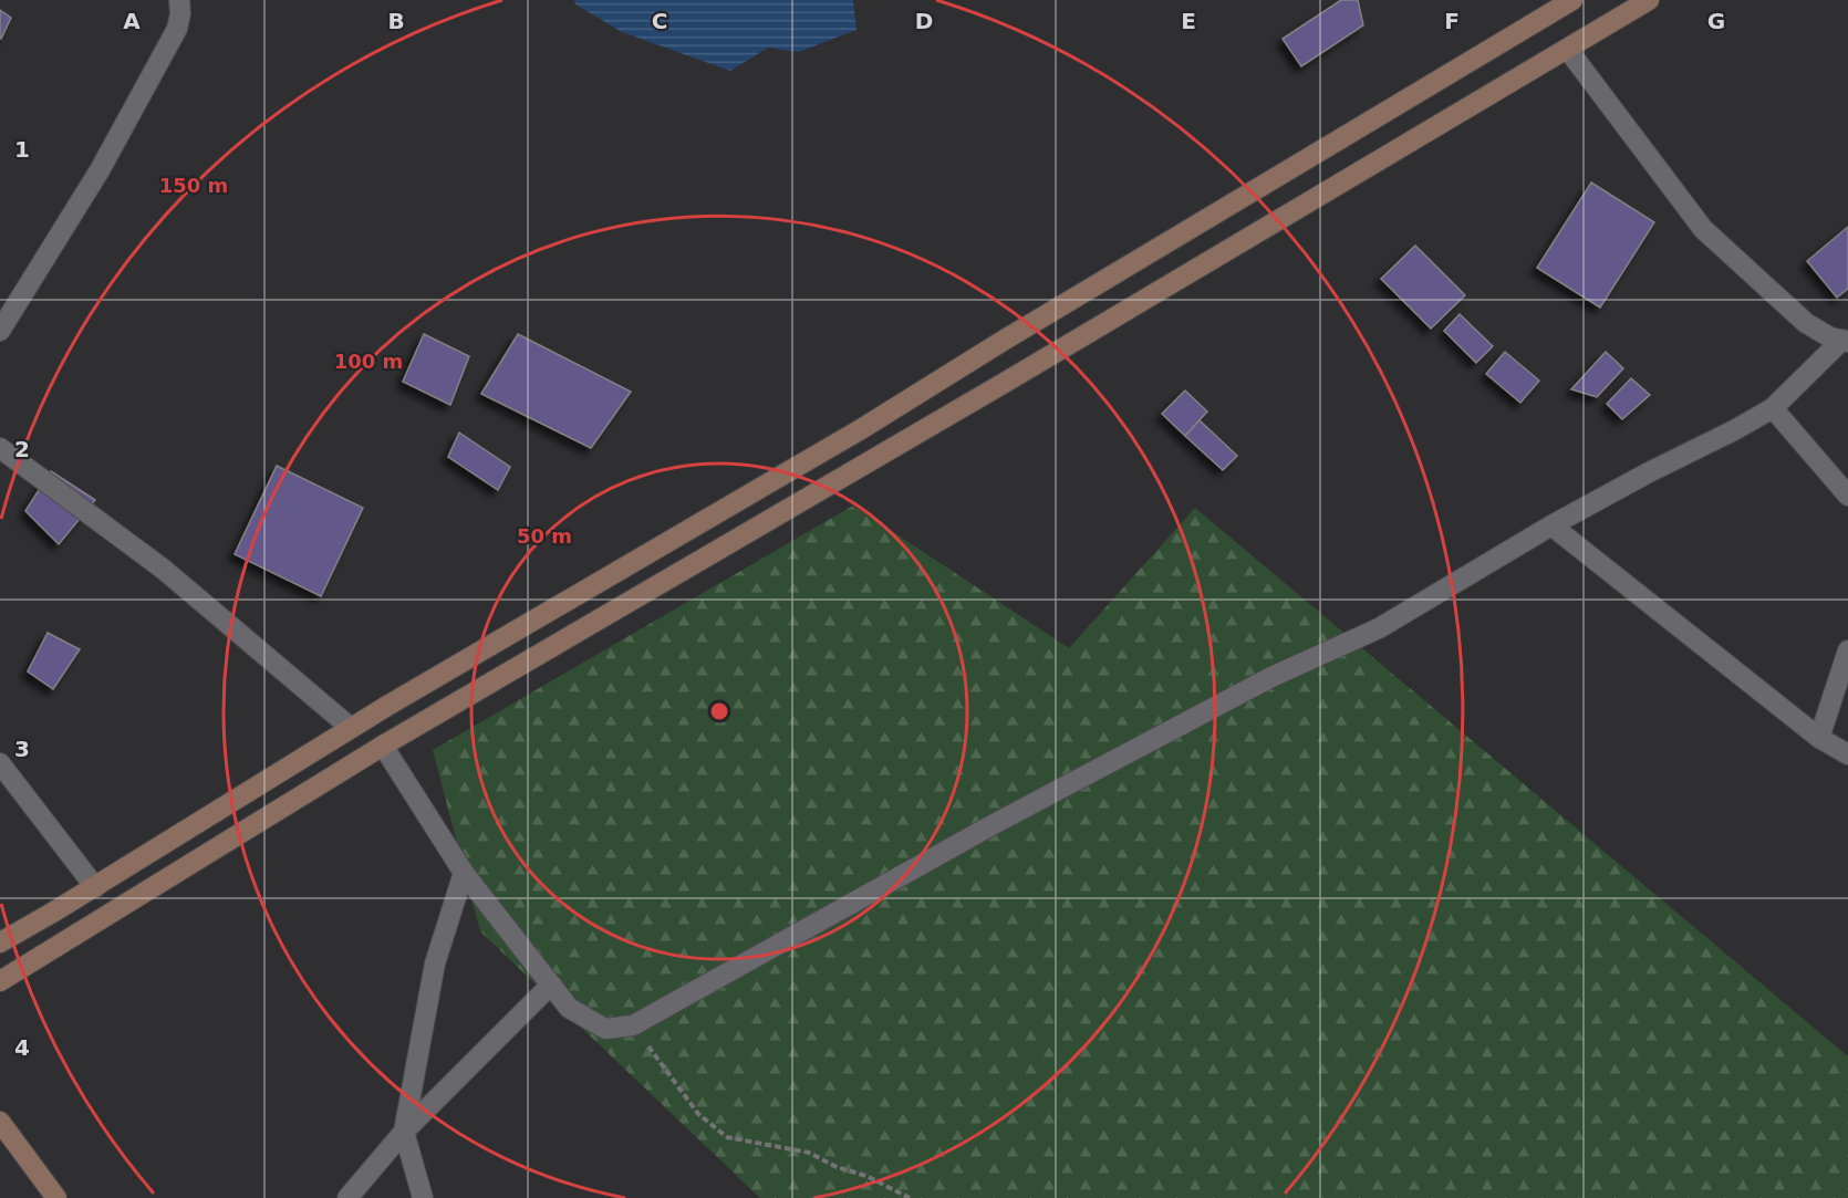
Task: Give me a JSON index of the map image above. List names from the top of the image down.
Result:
{
  "grid": {
    "columns": [
      "A",
      "B",
      "C",
      "D",
      "E",
      "F",
      "G"
    ],
    "rows": [
      "1",
      "2",
      "3",
      "4"
    ]
  },
  "rings": ["150 m", "100 m", "50 m"]
}
